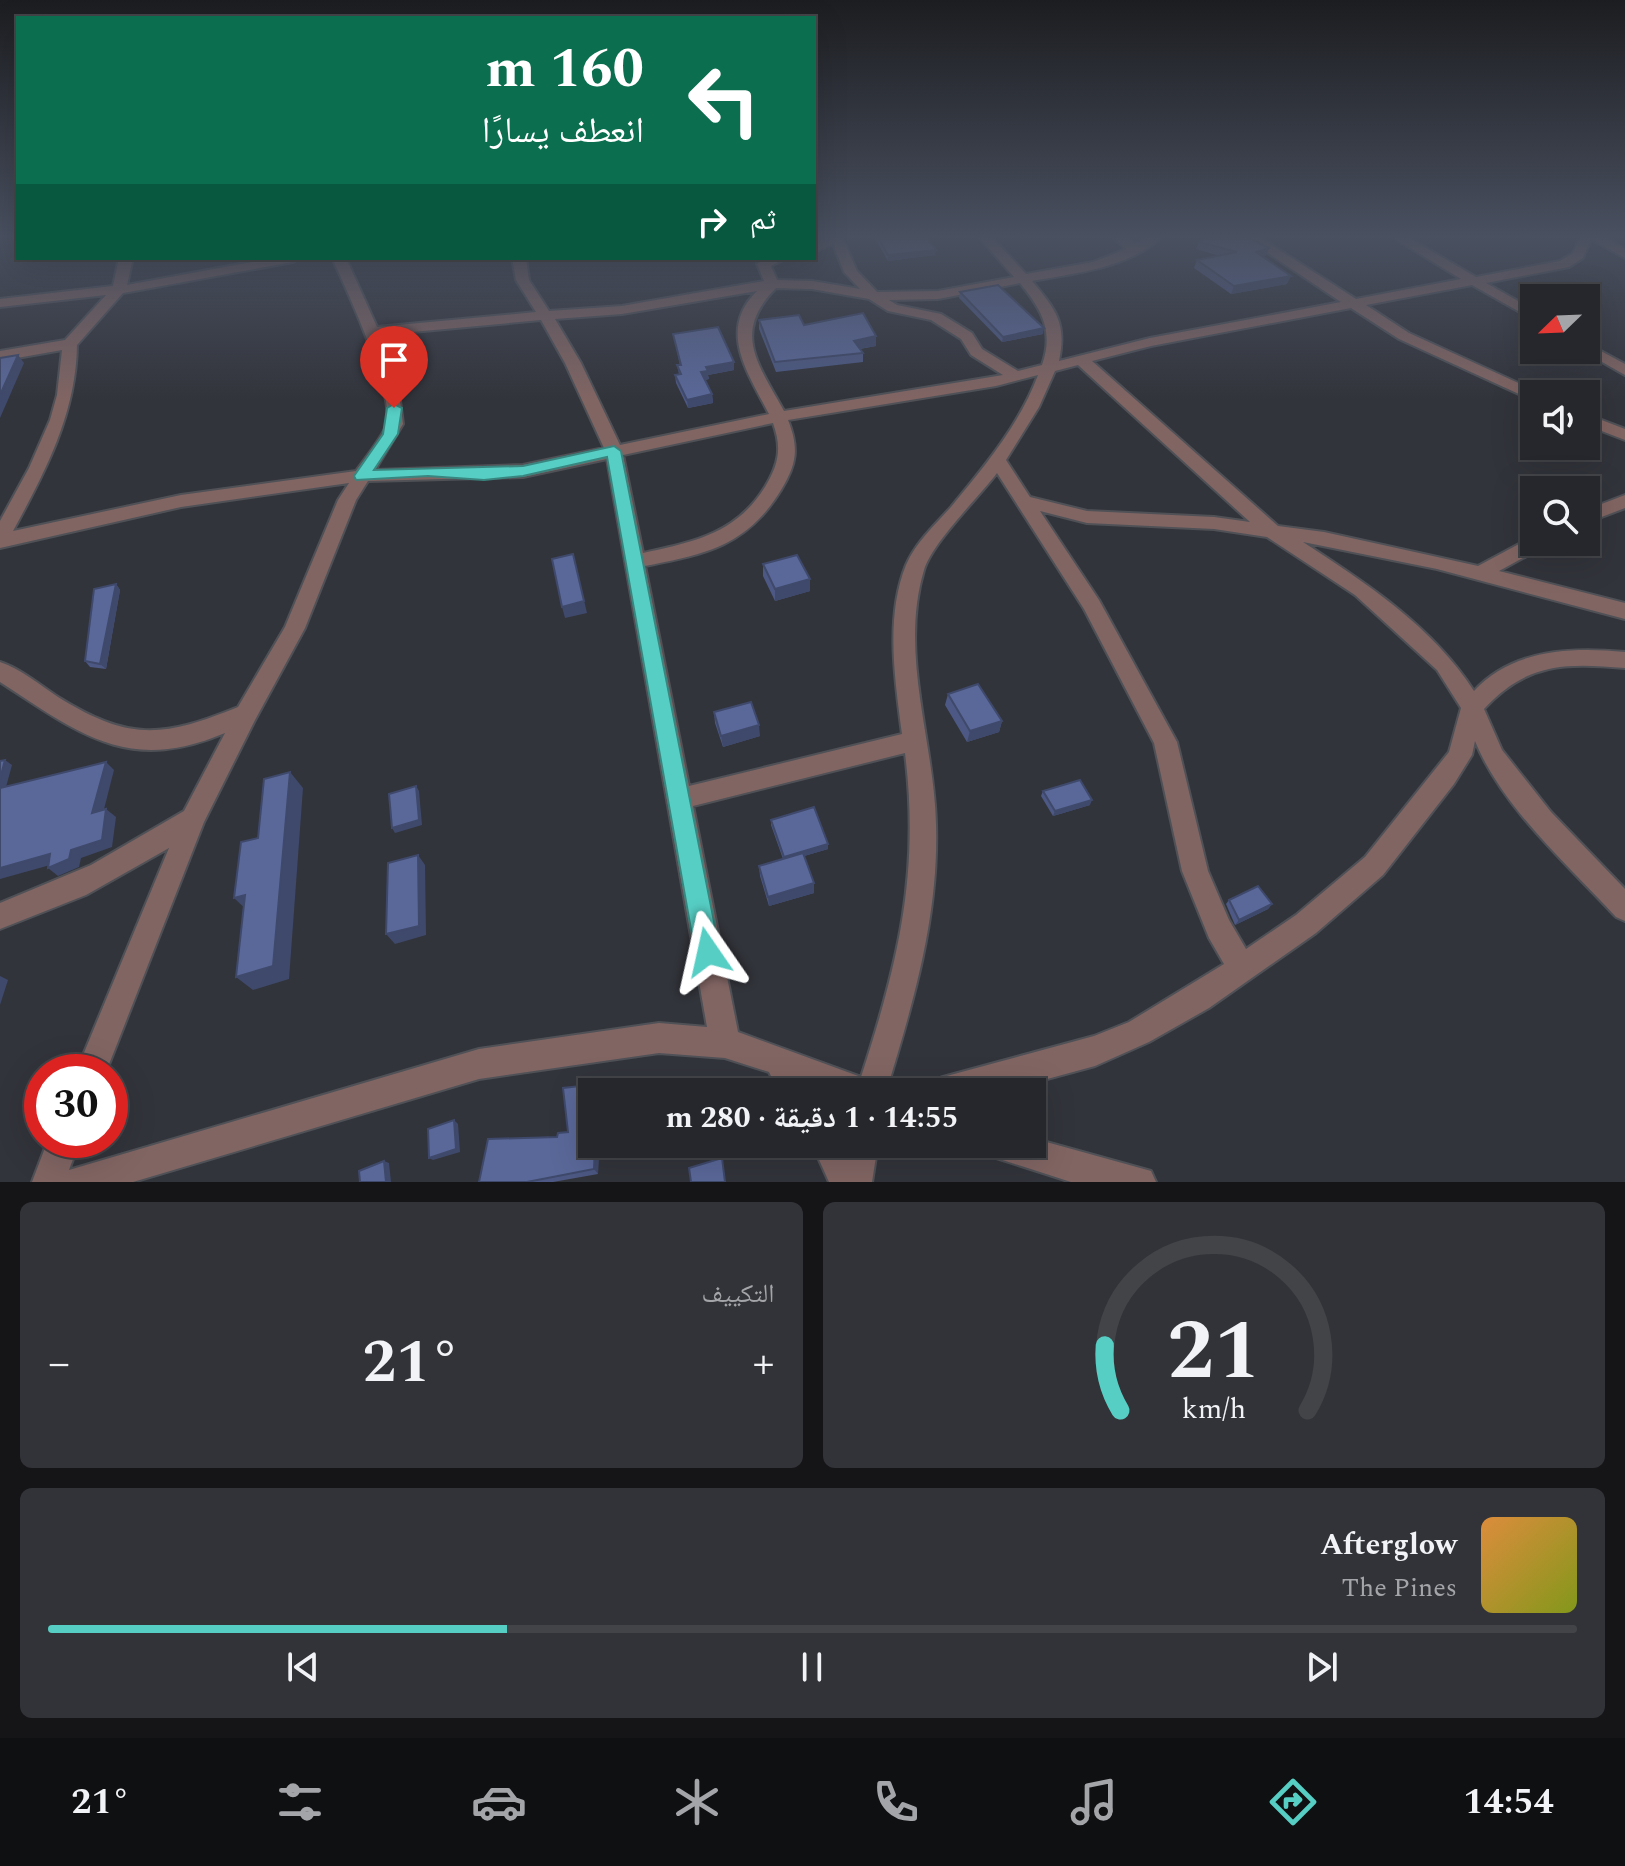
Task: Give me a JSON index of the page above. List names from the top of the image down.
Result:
{
  "north": "bottom left",
  "page": {
    "turn": ["160 m", "انعطف يسارًا"],
    "then": "ثم",
    "limit": "30",
    "trip": "14:55 · 1 دقيقة · 280 m",
    "tile": "التكييف",
    "heat": ["−", "21°", "+"],
    "song": ["Afterglow", "The Pines"],
    "tabs": ["14:54", "21°"],
    "gauge": ["21", "km/h"]
  }
}
